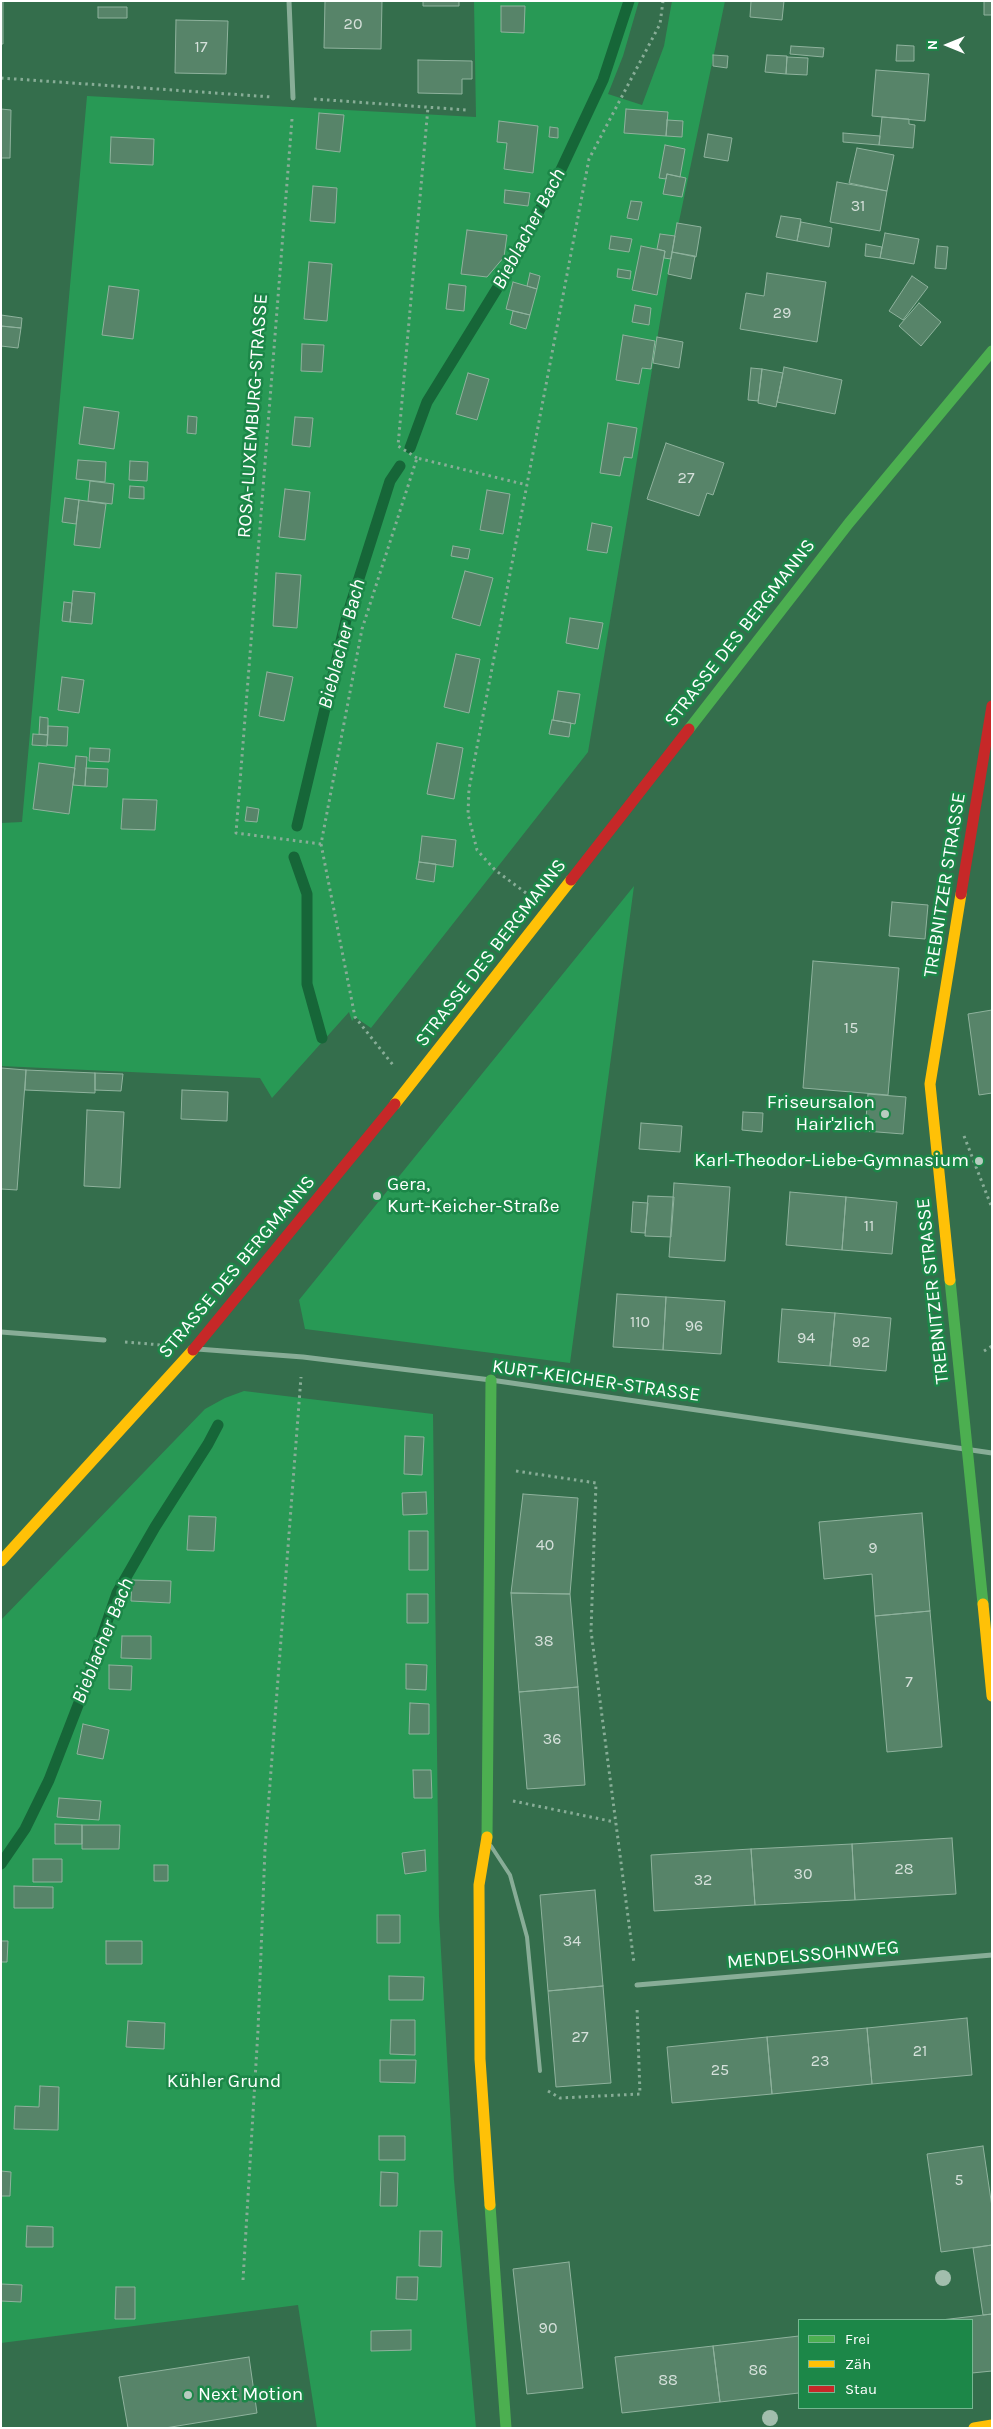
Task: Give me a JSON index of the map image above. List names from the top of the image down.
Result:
{
  "streets": {
    "street": [
      "STRASSE DES BERGMANNS",
      "TREBNITZER STRASSE",
      "KURT-KEICHER-STRASSE",
      "MENDELSSOHNWEG"
    ],
    "path": ["ROSA-LUXEMBURG-STRASSE"]
  },
  "crossings": [
    ["STRASSE DES BERGMANNS", "KURT-KEICHER-STRASSE"],
    ["TREBNITZER STRASSE", "KURT-KEICHER-STRASSE"]
  ],
  "water": ["Bieblacher Bach"],
  "parks": ["Kühler Grund"],
  "places": [
    "Friseursalon Hair'zlich",
    "Karl-Theodor-Liebe-Gymnasium",
    "Gera, Kurt-Keicher-Straße",
    "Next Motion"
  ],
  "house_numbers": [
    "20",
    "17",
    "31",
    "29",
    "27",
    "15",
    "11",
    "110",
    "96",
    "94",
    "92",
    "40",
    "9",
    "38",
    "7",
    "36",
    "28",
    "30",
    "32",
    "34",
    "27",
    "21",
    "23",
    "25",
    "5",
    "90",
    "86",
    "88"
  ],
  "legend": ["Frei", "Zäh", "Stau"],
  "north": "left"
}
